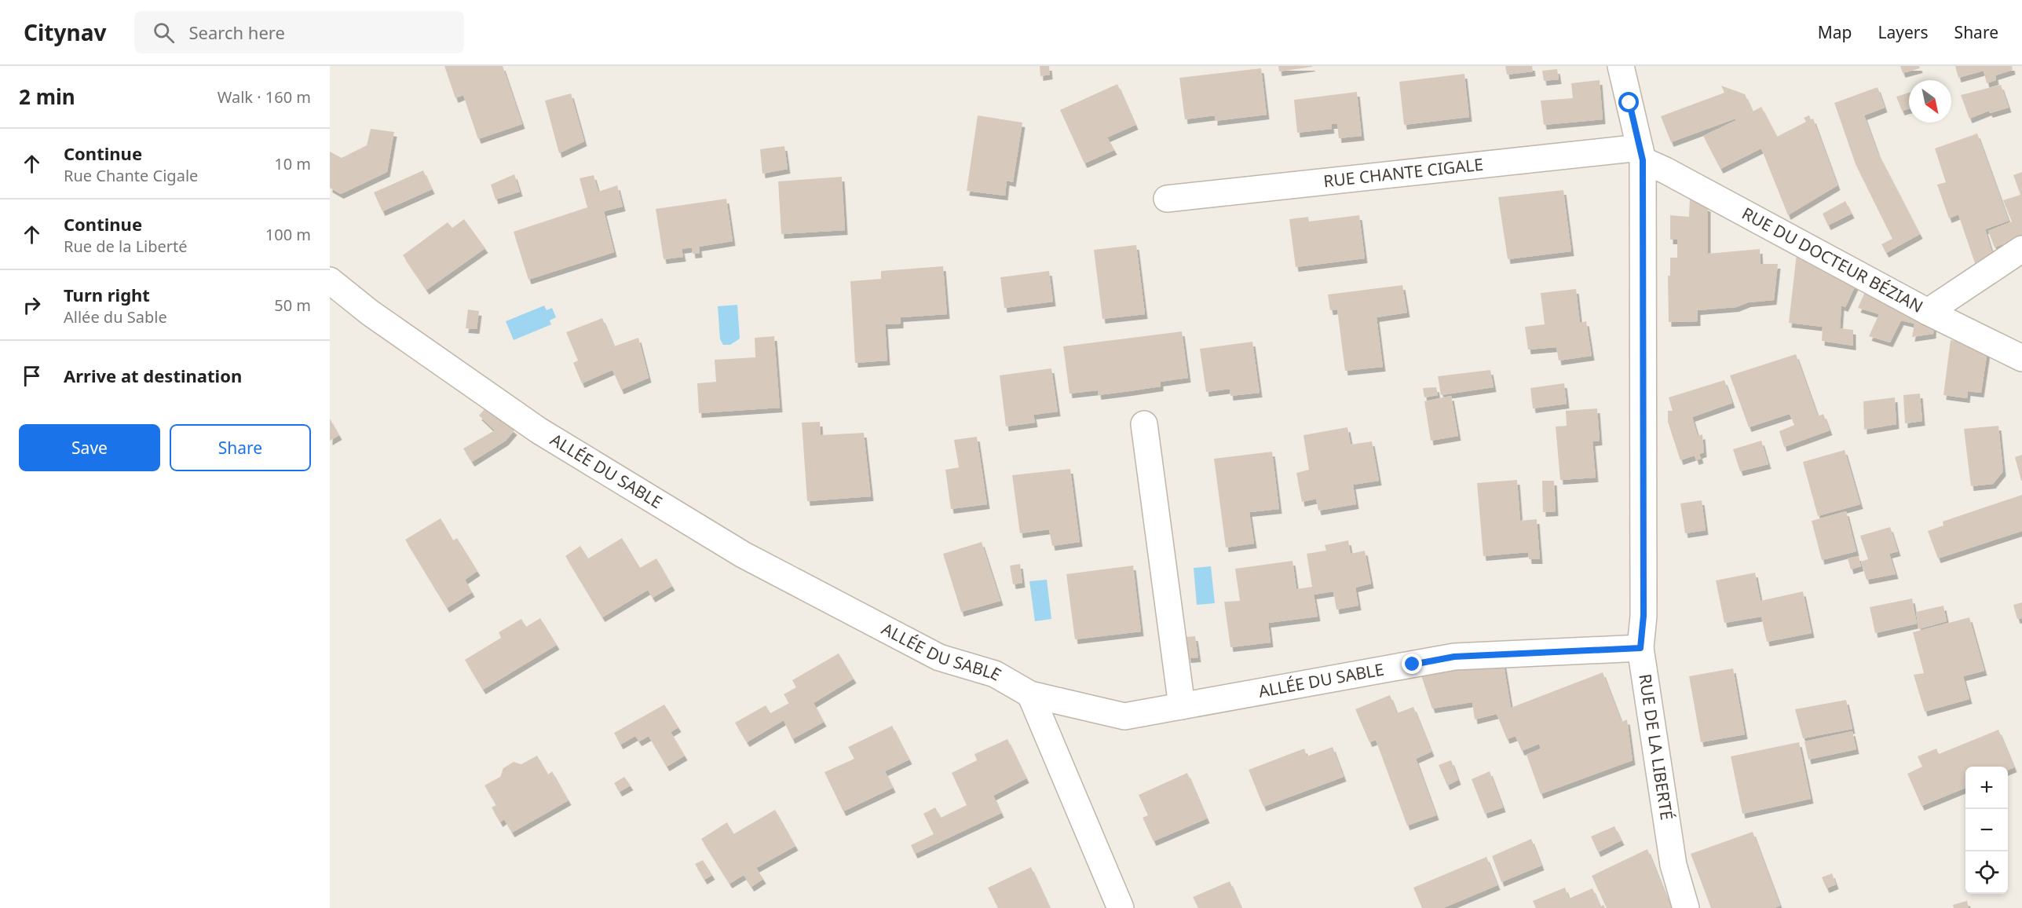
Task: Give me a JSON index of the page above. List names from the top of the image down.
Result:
{
  "streets": {
    "street": [
      "RUE CHANTE CIGALE",
      "RUE DU DOCTEUR BÉZIAN",
      "ALLÉE DU SABLE",
      "RUE DE LA LIBERTÉ"
    ]
  },
  "crossings": [
    ["RUE CHANTE CIGALE", "RUE DU DOCTEUR BÉZIAN"],
    ["RUE CHANTE CIGALE", "RUE DE LA LIBERTÉ"],
    ["RUE DU DOCTEUR BÉZIAN", "RUE DE LA LIBERTÉ"],
    ["ALLÉE DU SABLE", "RUE DE LA LIBERTÉ"]
  ],
  "north": "bottom right",
  "page": {
    "header": "Citynav",
    "search": "Search here",
    "nav": ["Map", "Layers", "Share"],
    "heading": ["2 min", "Walk · 160 m"],
    "list": [
      ["Continue", "Rue Chante Cigale", "10 m"],
      ["Continue", "Rue de la Liberté", "100 m"],
      ["Turn right", "Allée du Sable", "50 m"],
      "Arrive at destination"
    ],
    "buttons": ["Save", "Share"],
    "map_buttons": ["+", "−"]
  }
}
